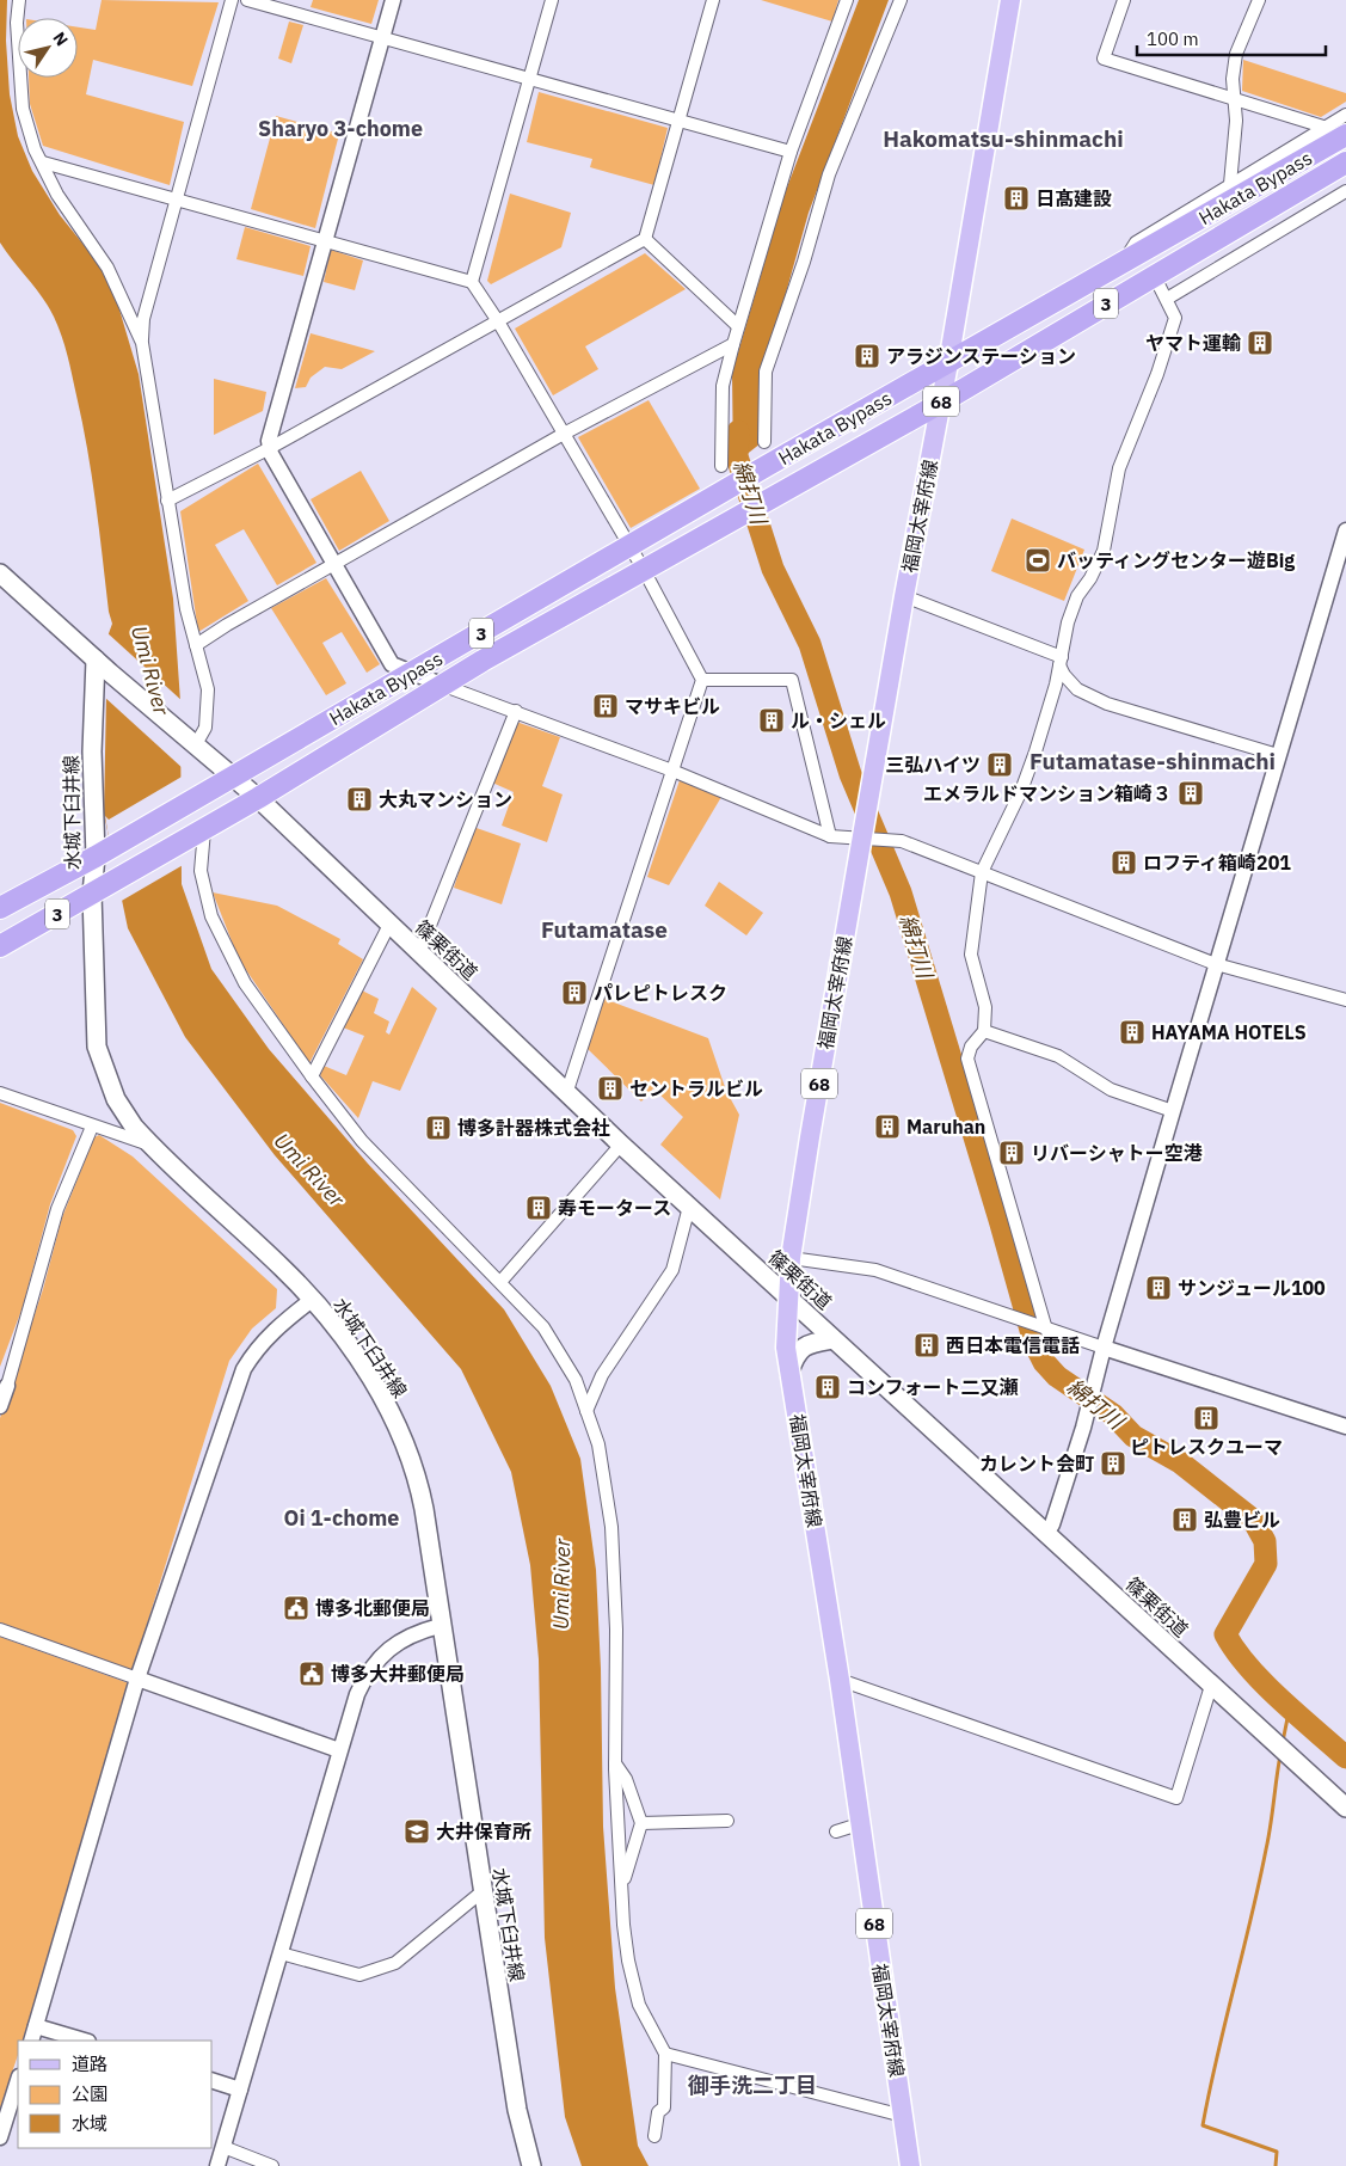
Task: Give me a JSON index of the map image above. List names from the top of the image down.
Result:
{
  "streets": {
    "highway": ["Hakata Bypass", "3"],
    "main road": [
      "68",
      "福岡太宰府線",
      "水城下臼井線",
      "篠栗街道"
    ]
  },
  "crossings": [
    ["Hakata Bypass", "3"],
    ["Hakata Bypass", "福岡太宰府線"],
    ["Hakata Bypass", "篠栗街道"],
    ["3", "水城下臼井線"],
    ["3", "篠栗街道"],
    ["福岡太宰府線", "篠栗街道"],
    ["水城下臼井線", "篠栗街道"]
  ],
  "districts": [
    "Sharyo 3-chome",
    "Hakomatsu-shinmachi",
    "Futamatase-shinmachi",
    "Futamatase",
    "Oi 1-chome",
    "御手洗二丁目"
  ],
  "water": ["綿打川", "Umi River"],
  "places": {
    "building": [
      "日髙建設",
      "ヤマト運輸",
      "アラジンステーション",
      "マサキビル",
      "ル・シェル",
      "三弘ハイツ",
      "エメラルドマンション箱崎３",
      "大丸マンション",
      "ロフティ箱崎201",
      "パレピトレスク",
      "HAYAMA HOTELS",
      "セントラルビル",
      "Maruhan",
      "博多計器株式会社",
      "リバーシャトー空港",
      "寿モータース",
      "サンジュール100",
      "西日本電信電話",
      "コンフォート二又瀬",
      "ピトレスクユーマ",
      "カレント会町",
      "弘豊ビル"
    ],
    "sports": ["バッティングセンター遊Big"],
    "public building": ["博多北郵便局", "博多大井郵便局"],
    "school or university": ["大井保育所"]
  },
  "legend": ["道路", "公園", "水域"],
  "scale_bar": "100 m",
  "north": "top right"
}
